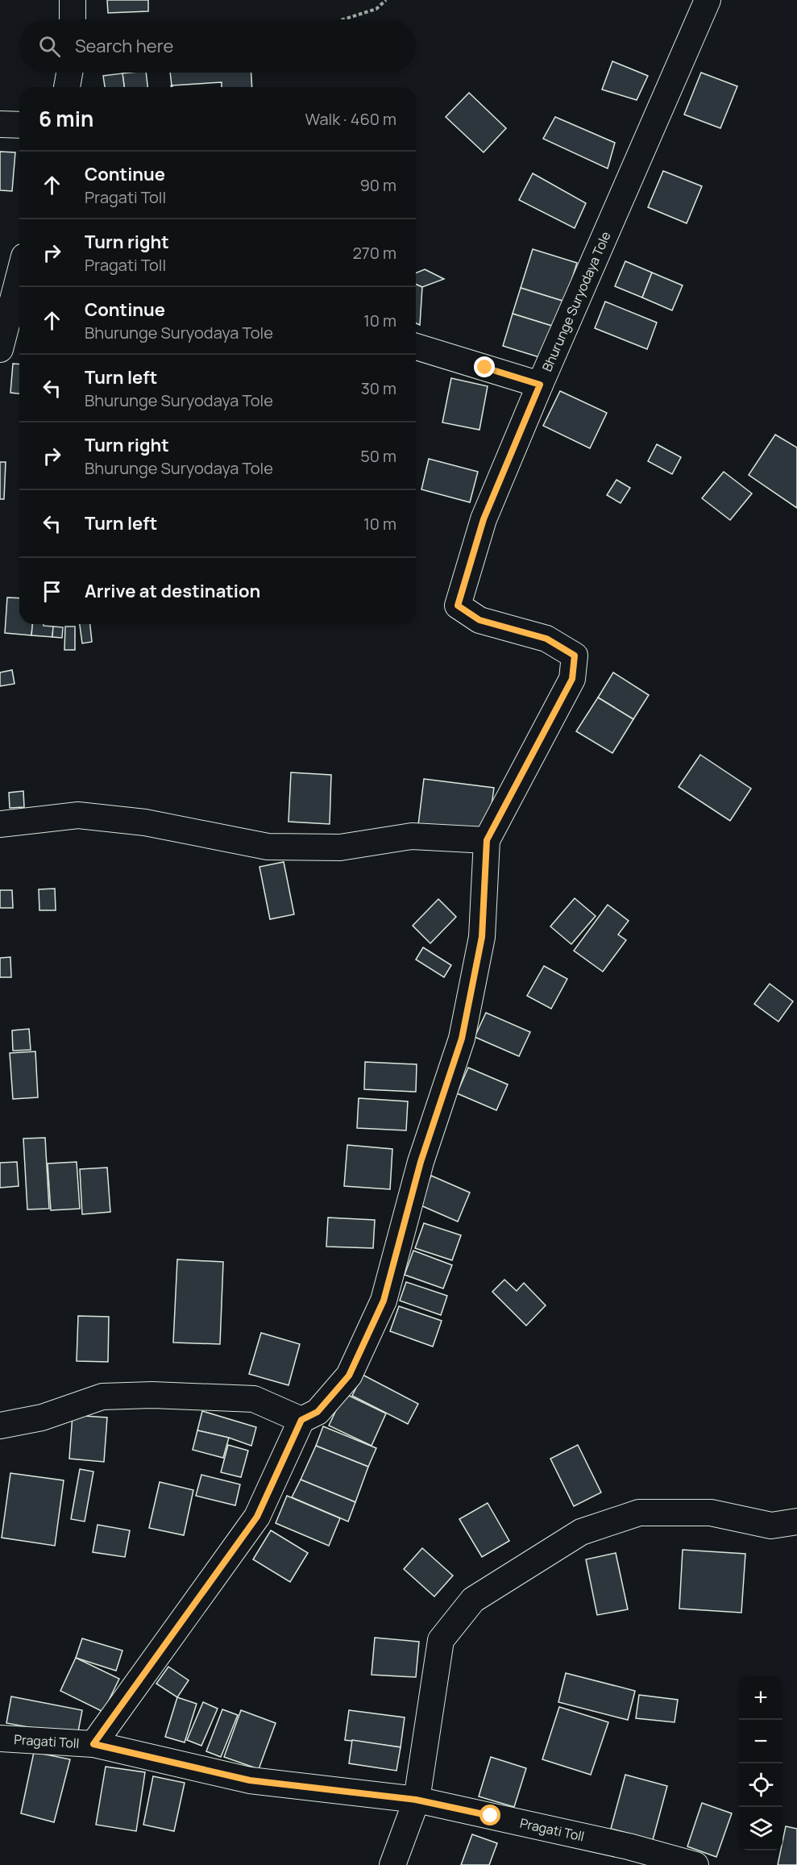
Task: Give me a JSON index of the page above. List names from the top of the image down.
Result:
{
  "streets": {
    "street": ["Bhurunge Suryodaya Tole", "Pragati Toll"]
  },
  "page": {
    "search": "Search here",
    "heading": ["6 min", "Walk · 460 m"],
    "list": [
      ["Continue", "Pragati Toll", "90 m"],
      ["Turn right", "Pragati Toll", "270 m"],
      ["Continue", "Bhurunge Suryodaya Tole", "10 m"],
      ["Turn left", "Bhurunge Suryodaya Tole", "30 m"],
      ["Turn right", "Bhurunge Suryodaya Tole", "50 m"],
      ["Turn left", "10 m"],
      "Arrive at destination"
    ],
    "map_buttons": ["+", "−"]
  }
}
